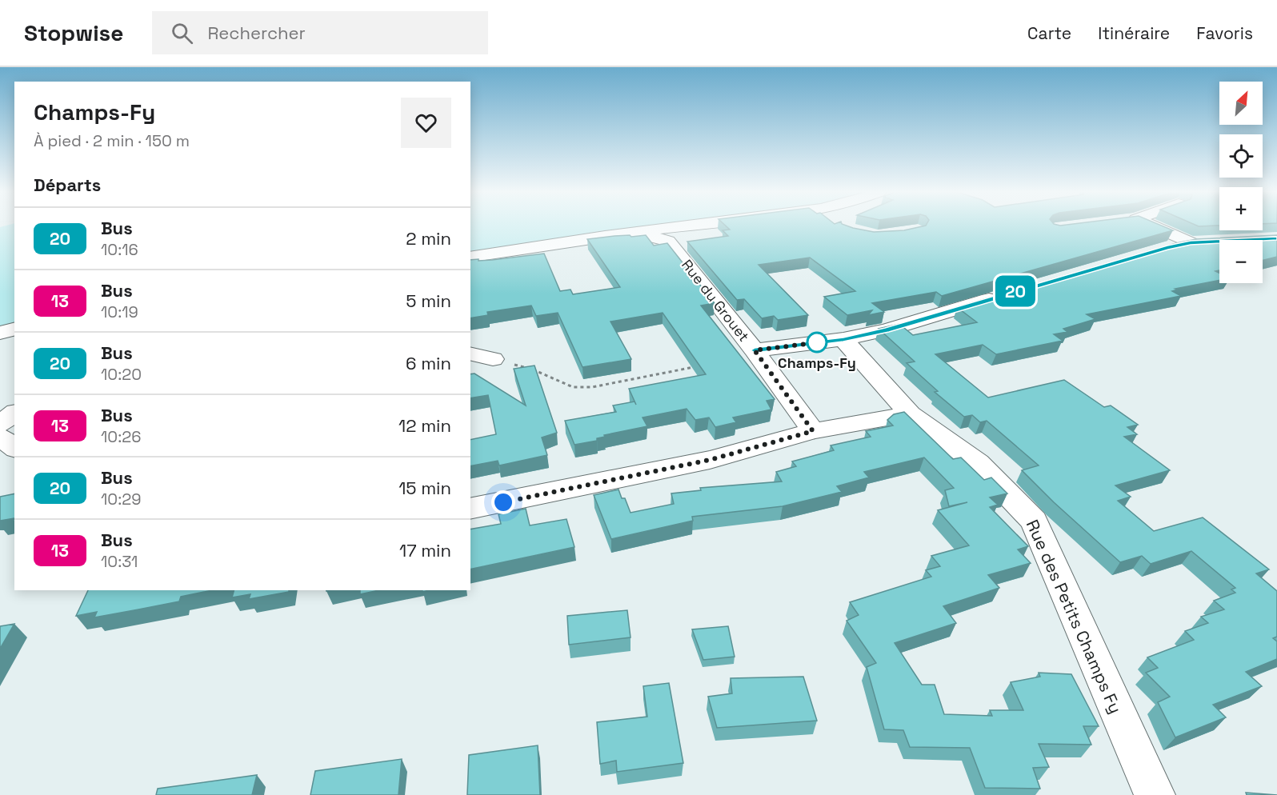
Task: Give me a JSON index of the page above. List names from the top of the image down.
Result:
{
  "streets": {
    "street": ["Rue du Grouet", "Rue des Petits Champs Fy"]
  },
  "places": ["Champs-Fy"],
  "lines": ["bus line 20"],
  "north": "top right",
  "page": {
    "header": "Stopwise",
    "search": "Rechercher",
    "nav": ["Carte", "Itinéraire", "Favoris"],
    "on_map": "20",
    "map_buttons": ["+", "−"],
    "heading": [
      ["Champs-Fy", "À pied · 2 min · 150 m"],
      "Départs"
    ],
    "list": [
      {
        "mark": "20",
        "name": "Bus",
        "note": "10:16",
        "value": "2 min"
      },
      {
        "mark": "13",
        "name": "Bus",
        "note": "10:19",
        "value": "5 min"
      },
      {
        "mark": "20",
        "name": "Bus",
        "note": "10:20",
        "value": "6 min"
      },
      {
        "mark": "13",
        "name": "Bus",
        "note": "10:26",
        "value": "12 min"
      },
      {
        "mark": "20",
        "name": "Bus",
        "note": "10:29",
        "value": "15 min"
      },
      {
        "mark": "13",
        "name": "Bus",
        "note": "10:31",
        "value": "17 min"
      }
    ]
  }
}
